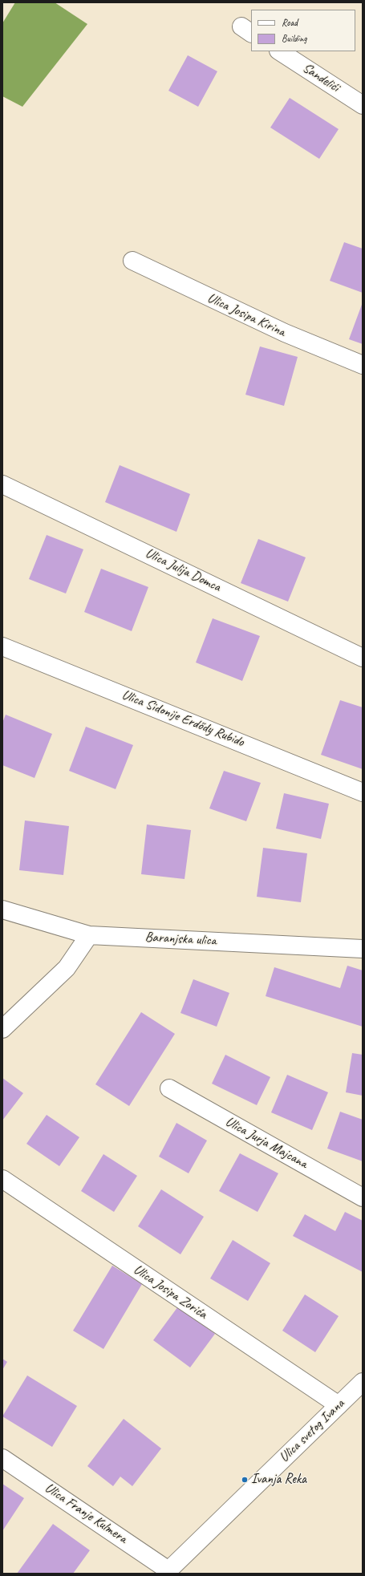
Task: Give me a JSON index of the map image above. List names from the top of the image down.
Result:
{
  "streets": {
    "street": [
      "Sandelići",
      "Ulica Josipa Kirina",
      "Ulica Julija Domca",
      "Ulica Sidonije Erdődy Rubido",
      "Baranjska ulica",
      "Ulica Jurja Majcana",
      "Ulica Josipa Zorića",
      "Ulica svetog Ivana",
      "Ulica Franje Kulmera"
    ]
  },
  "crossings": [
    ["Ulica Josipa Zorića", "Ulica svetog Ivana"],
    ["Ulica svetog Ivana", "Ulica Franje Kulmera"]
  ],
  "places": ["Ivanja Reka"],
  "legend": ["Road", "Building"]
}
